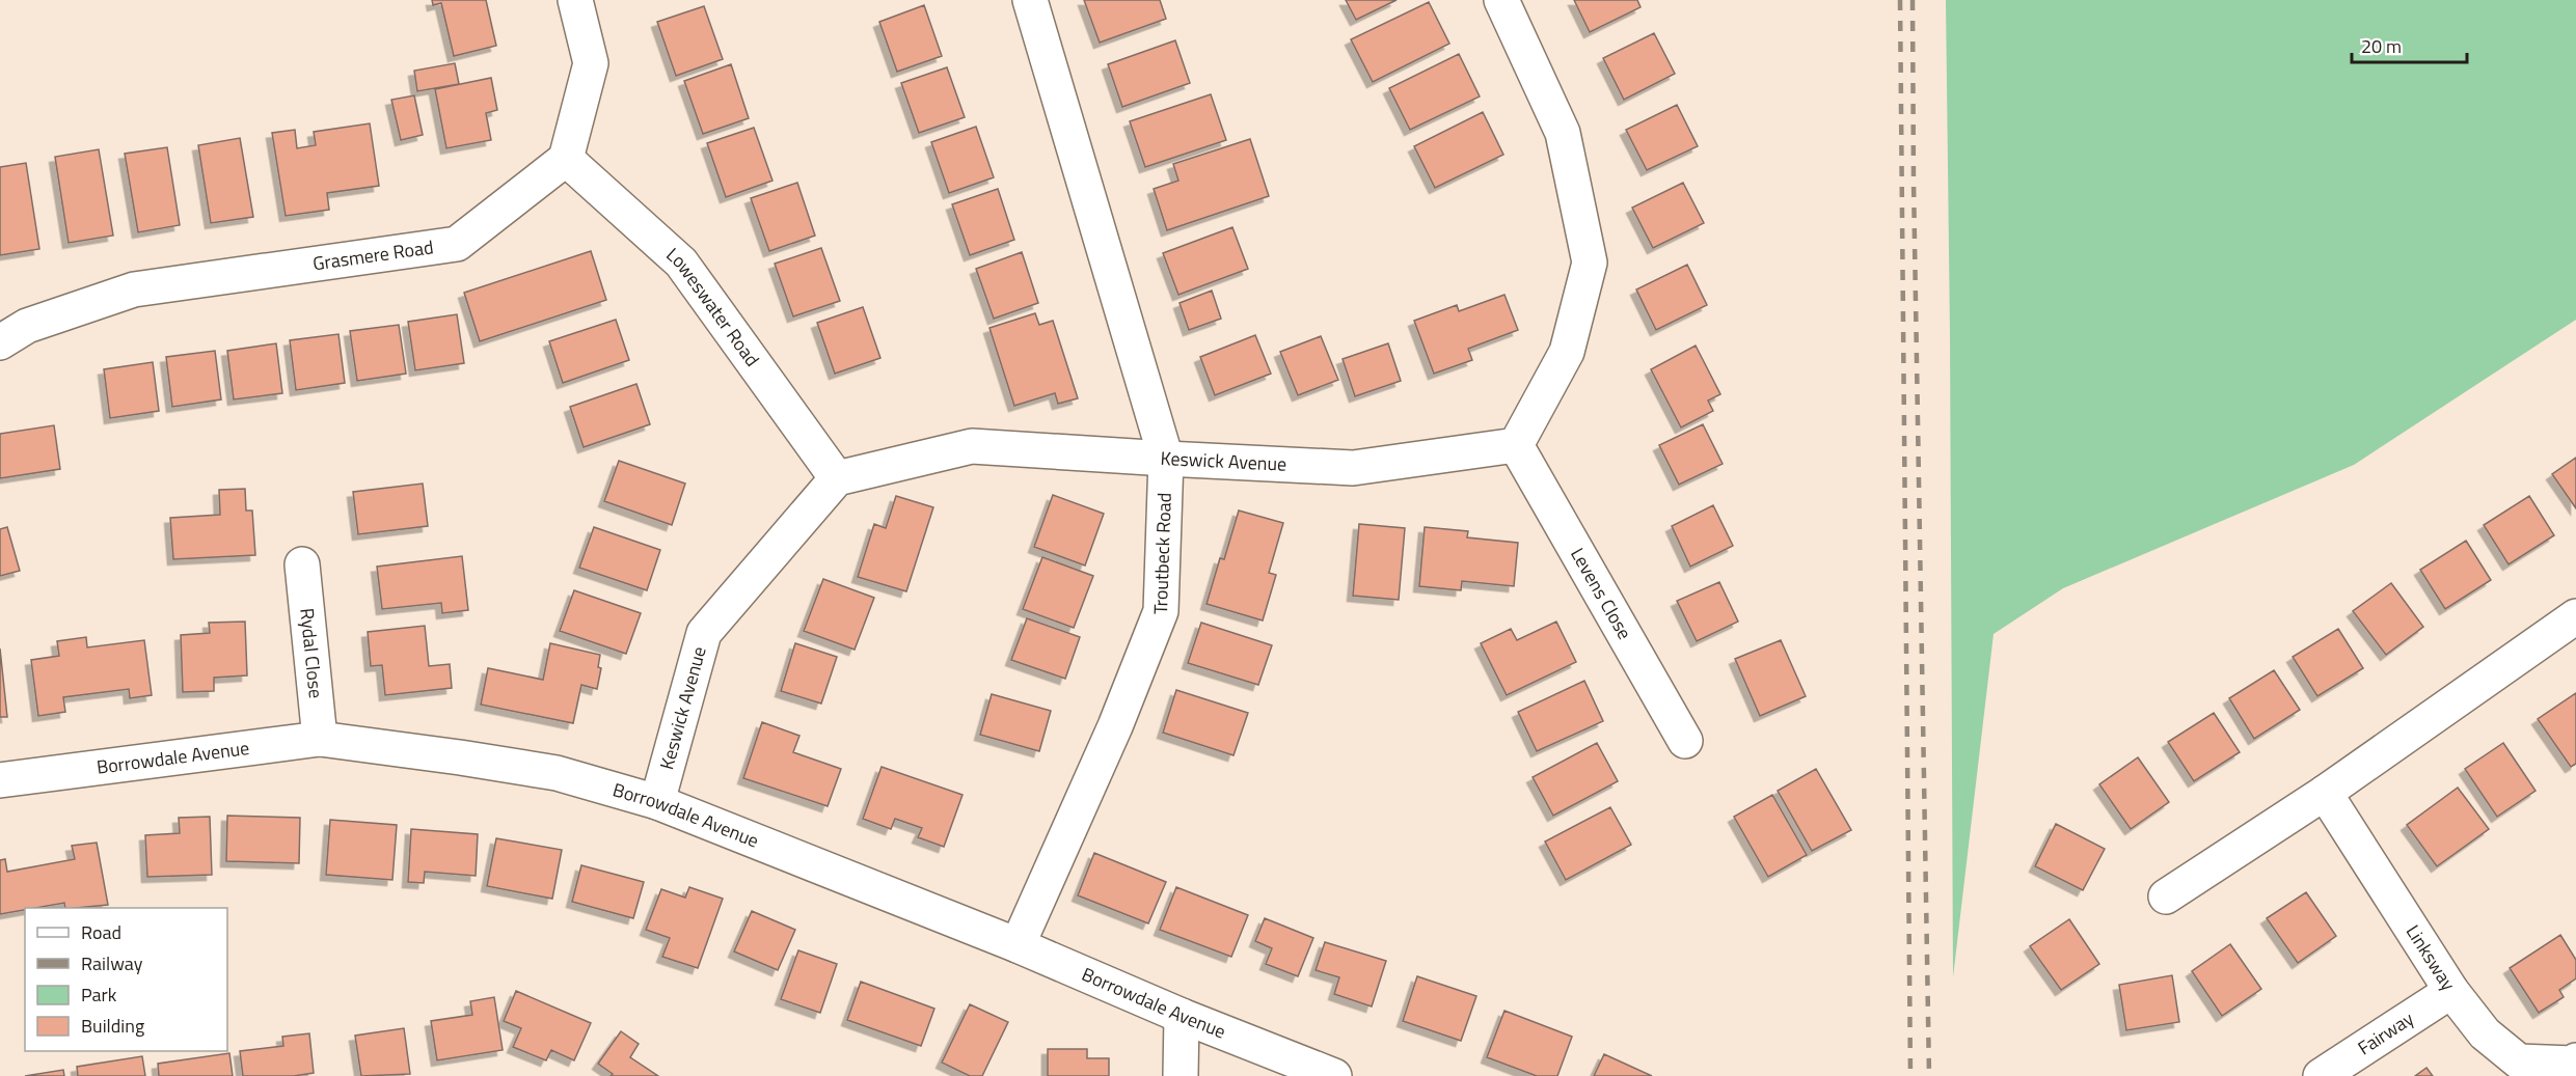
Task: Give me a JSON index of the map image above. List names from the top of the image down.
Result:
{
  "streets": {
    "street": [
      "Grasmere Road",
      "Loweswater Road",
      "Keswick Avenue",
      "Troutbeck Road",
      "Levens Close",
      "Rydal Close",
      "Borrowdale Avenue",
      "Linksway",
      "Fairway"
    ]
  },
  "crossings": [
    ["Grasmere Road", "Loweswater Road"],
    ["Loweswater Road", "Keswick Avenue"],
    ["Keswick Avenue", "Troutbeck Road"],
    ["Keswick Avenue", "Levens Close"],
    ["Keswick Avenue", "Borrowdale Avenue"],
    ["Troutbeck Road", "Borrowdale Avenue"],
    ["Rydal Close", "Borrowdale Avenue"],
    ["Linksway", "Fairway"]
  ],
  "legend": [
    "Road",
    "Railway",
    "Park",
    "Building"
  ],
  "scale_bar": "20 m"
}
